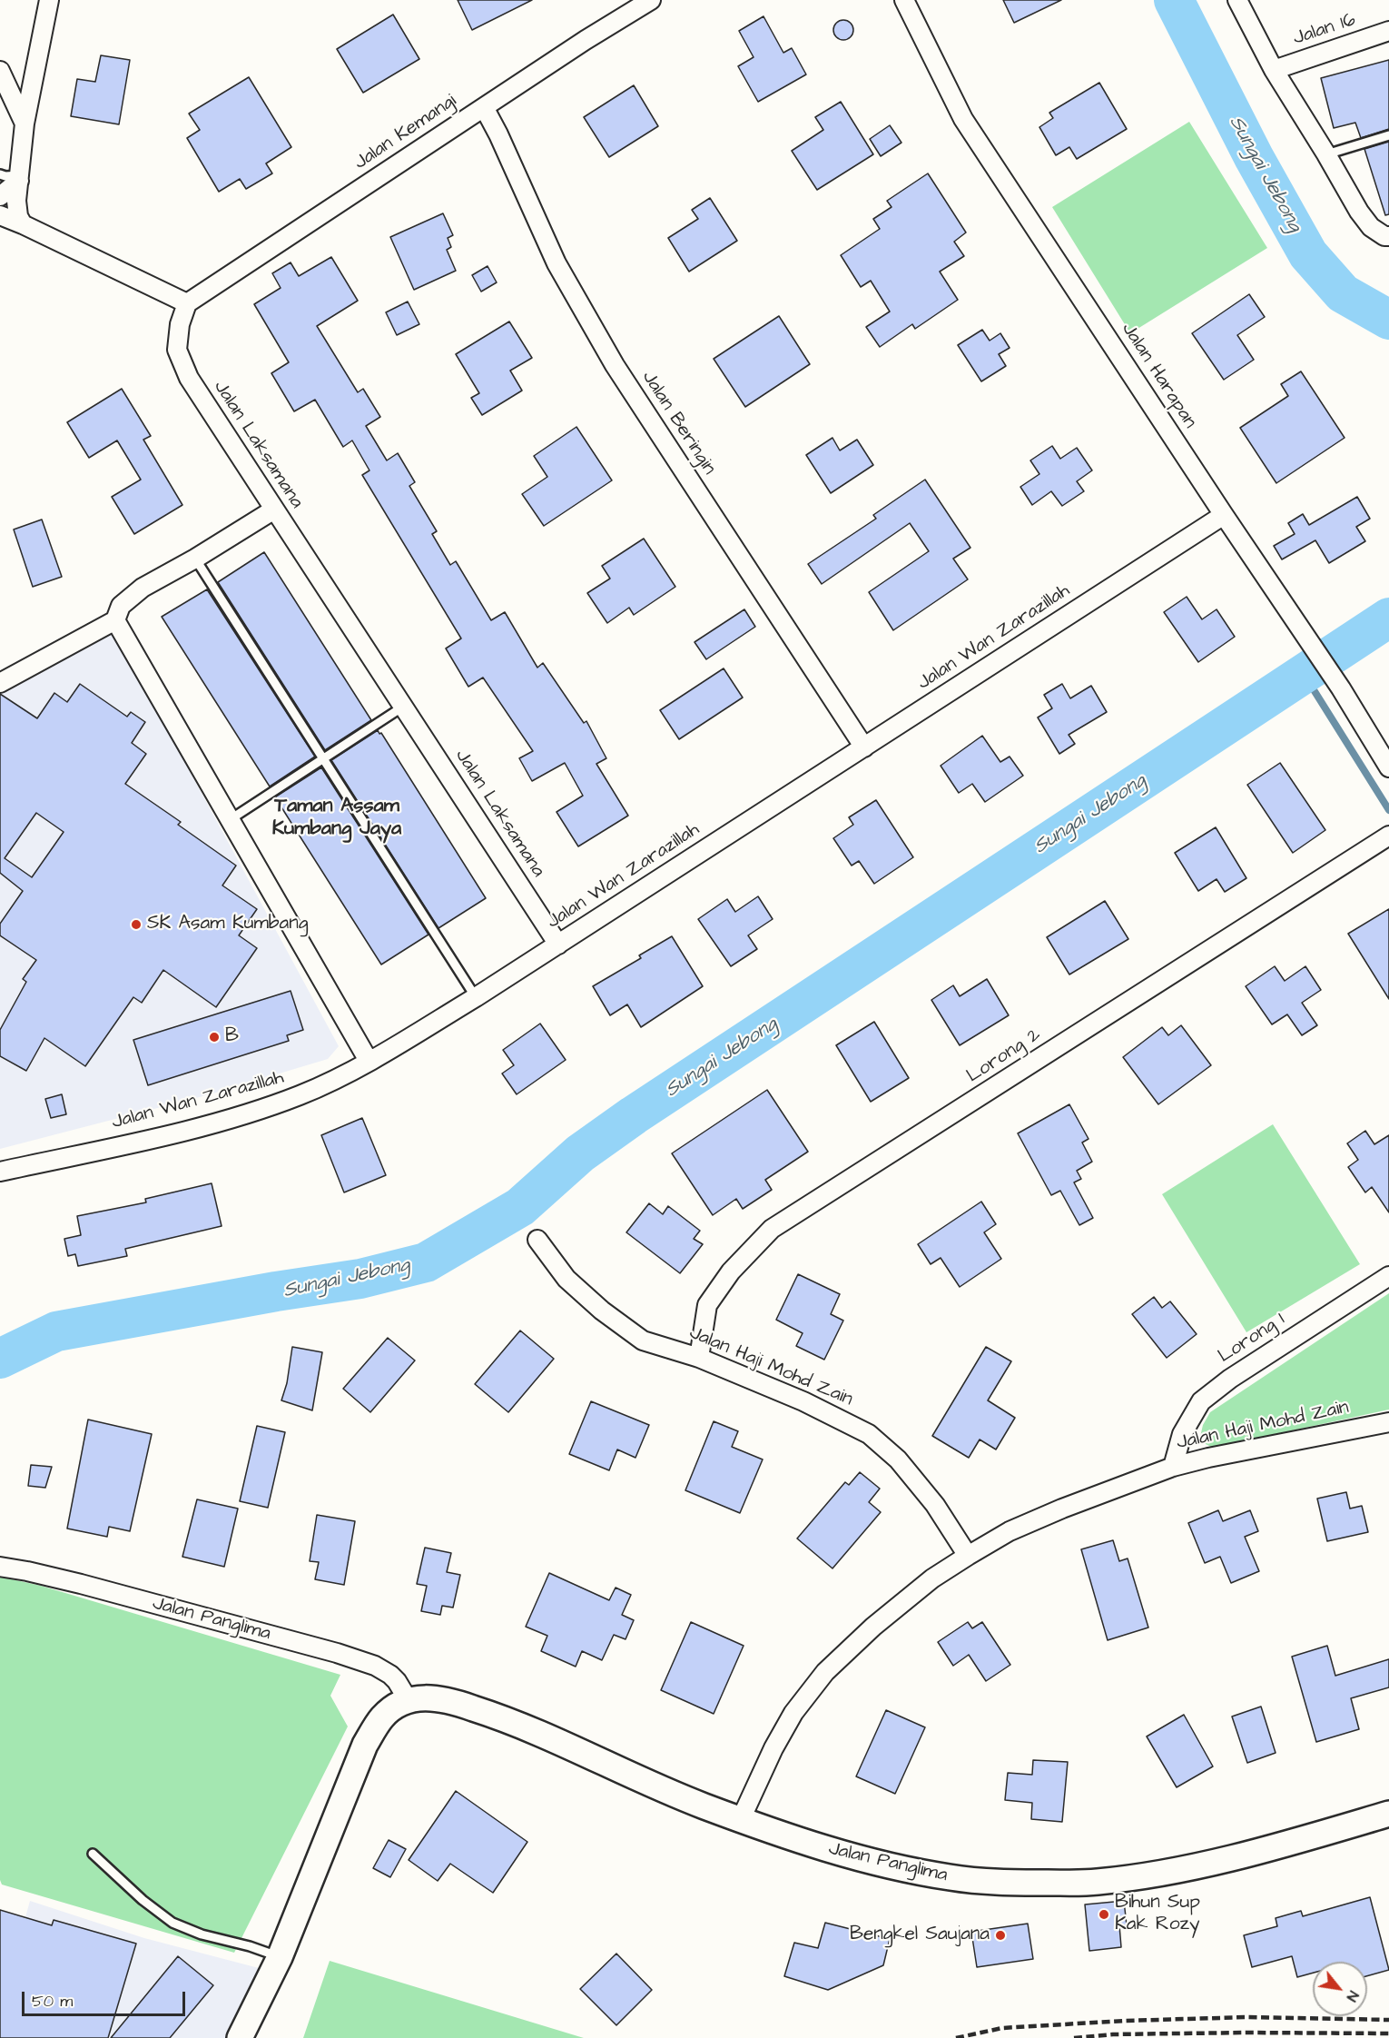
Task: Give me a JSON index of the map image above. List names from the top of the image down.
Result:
{
  "streets": {
    "main road": ["Jalan Panglima"],
    "street": [
      "Jalan 16",
      "Jalan Kemangi",
      "Jalan Harapan",
      "Jalan Beringin",
      "Jalan Laksamana",
      "Jalan Wan Zarazillah",
      "Lorong 2",
      "Lorong 1",
      "Jalan Haji Mohd Zain"
    ]
  },
  "crossings": [
    ["Jalan Kemangi", "Jalan Beringin"],
    ["Jalan Kemangi", "Jalan Laksamana"],
    ["Jalan Harapan", "Jalan Wan Zarazillah"],
    ["Jalan Beringin", "Jalan Wan Zarazillah"],
    ["Jalan Laksamana", "Jalan Wan Zarazillah"],
    ["Lorong 2", "Jalan Haji Mohd Zain"],
    ["Lorong 1", "Jalan Haji Mohd Zain"],
    ["Jalan Haji Mohd Zain", "Jalan Panglima"]
  ],
  "districts": ["Taman Assam Kumbang Jaya"],
  "water": ["Sungai Jebong"],
  "places": [
    "SK Asam Kumbang",
    "B",
    "Bihun Sup Kak Rozy",
    "Bengkel Saujana"
  ],
  "scale_bar": "50 m",
  "north": "bottom right"
}
